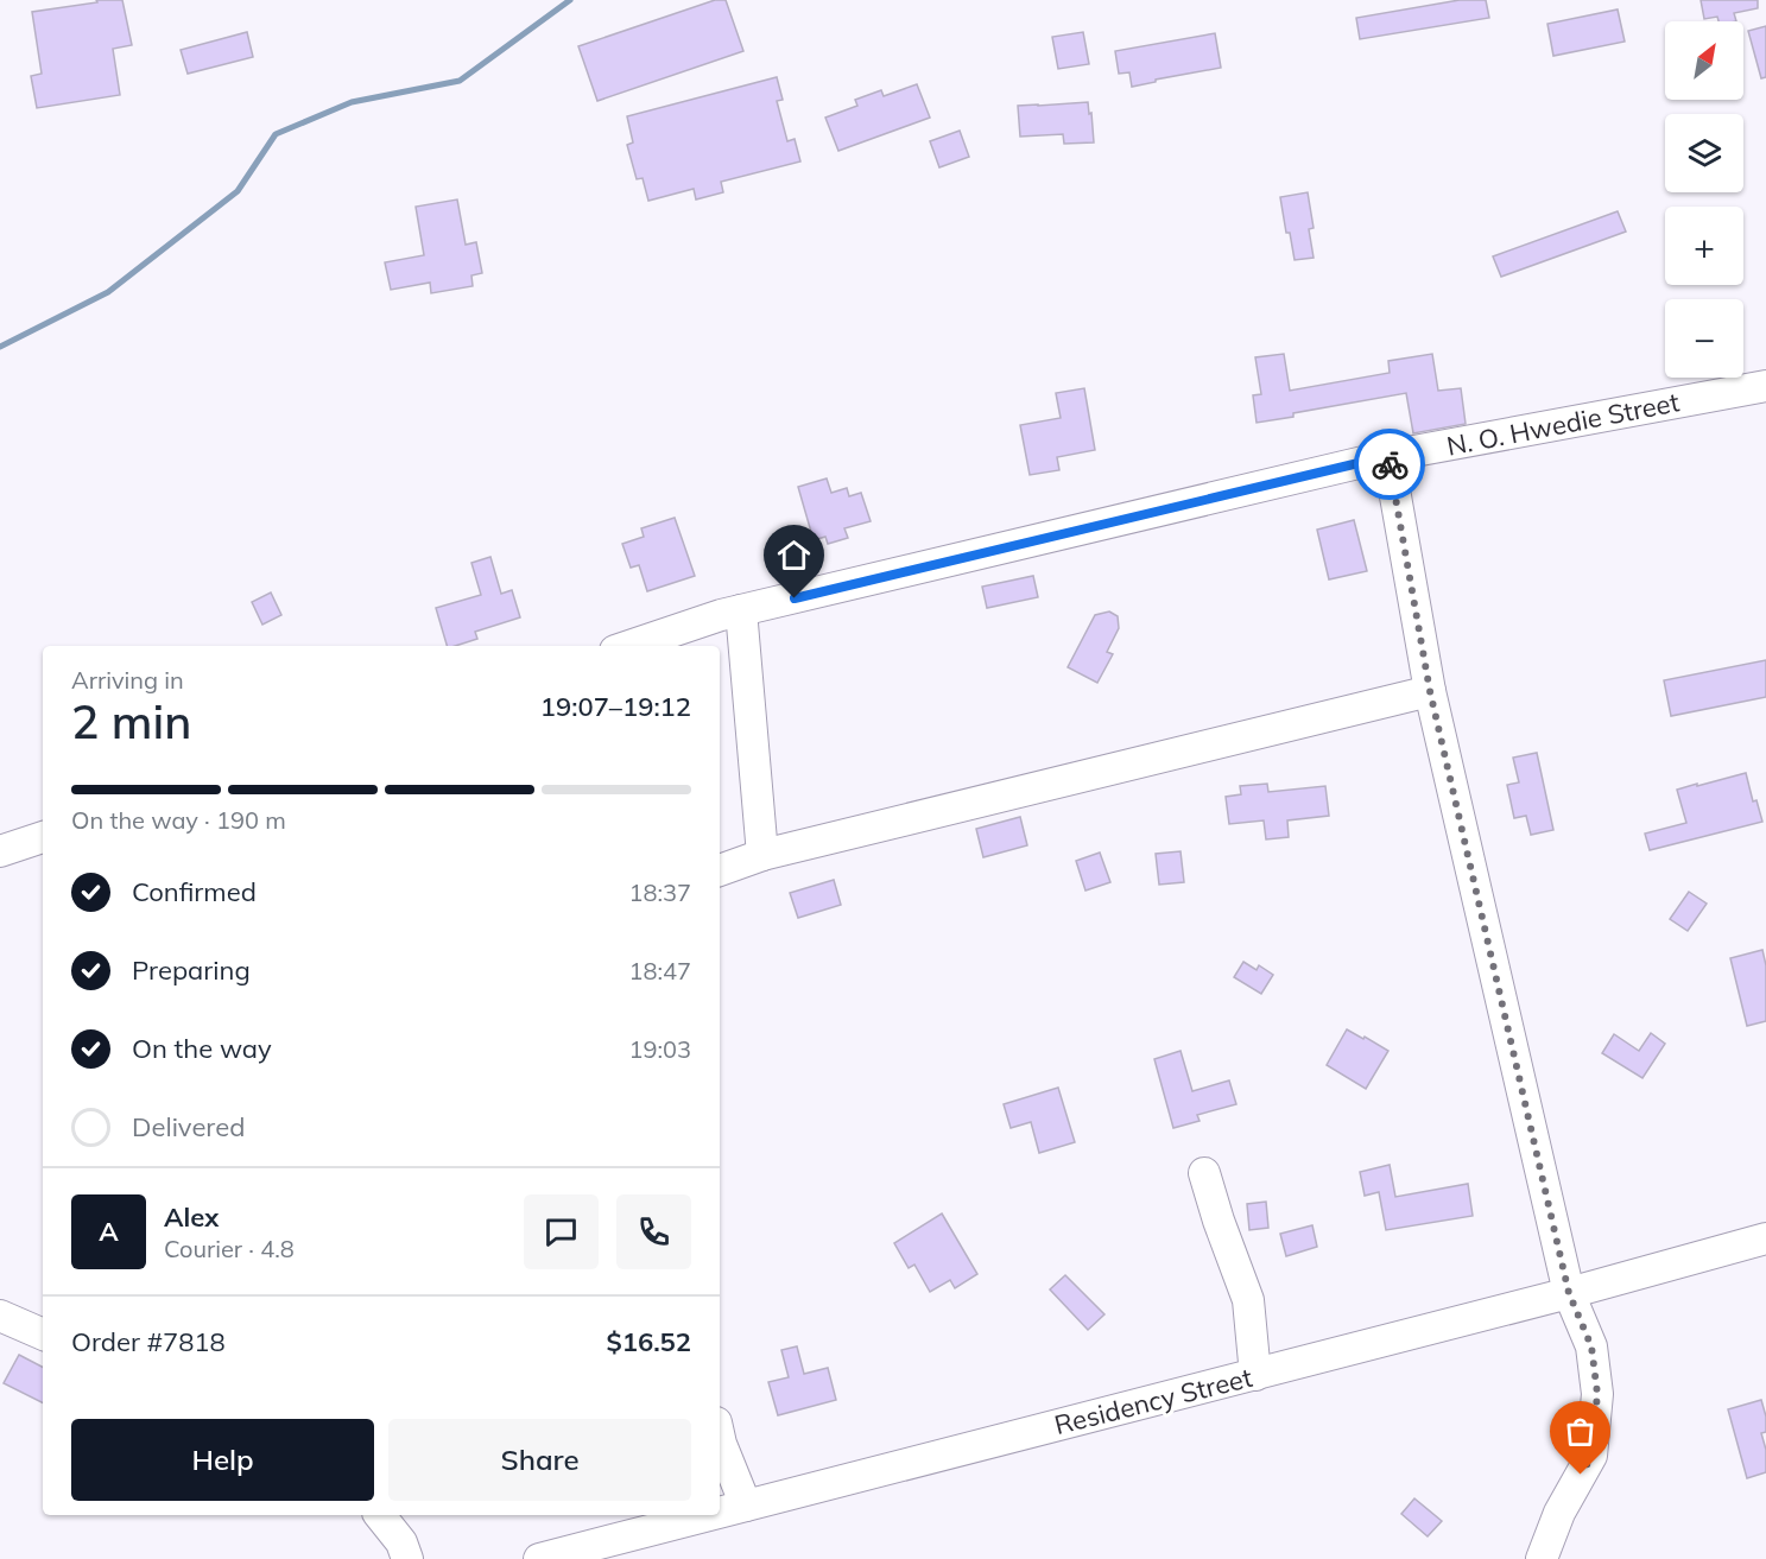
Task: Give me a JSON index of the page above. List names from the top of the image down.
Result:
{
  "streets": {
    "street": ["N. O. Hwedie Street", "Residency Street"]
  },
  "north": "top right",
  "page": {
    "map_buttons": ["+", "−"],
    "heading": ["2 min", "Arriving in", "19:07–19:12"],
    "panel": [
      "Alex",
      "Courier · 4.8",
      "Order #7818",
      "$16.52"
    ],
    "bar": "On the way · 190 m",
    "list": [
      ["Confirmed", "18:37"],
      ["Preparing", "18:47"],
      ["On the way", "19:03"],
      "Delivered"
    ],
    "round": "A",
    "buttons": ["Help", "Share"]
  }
}
